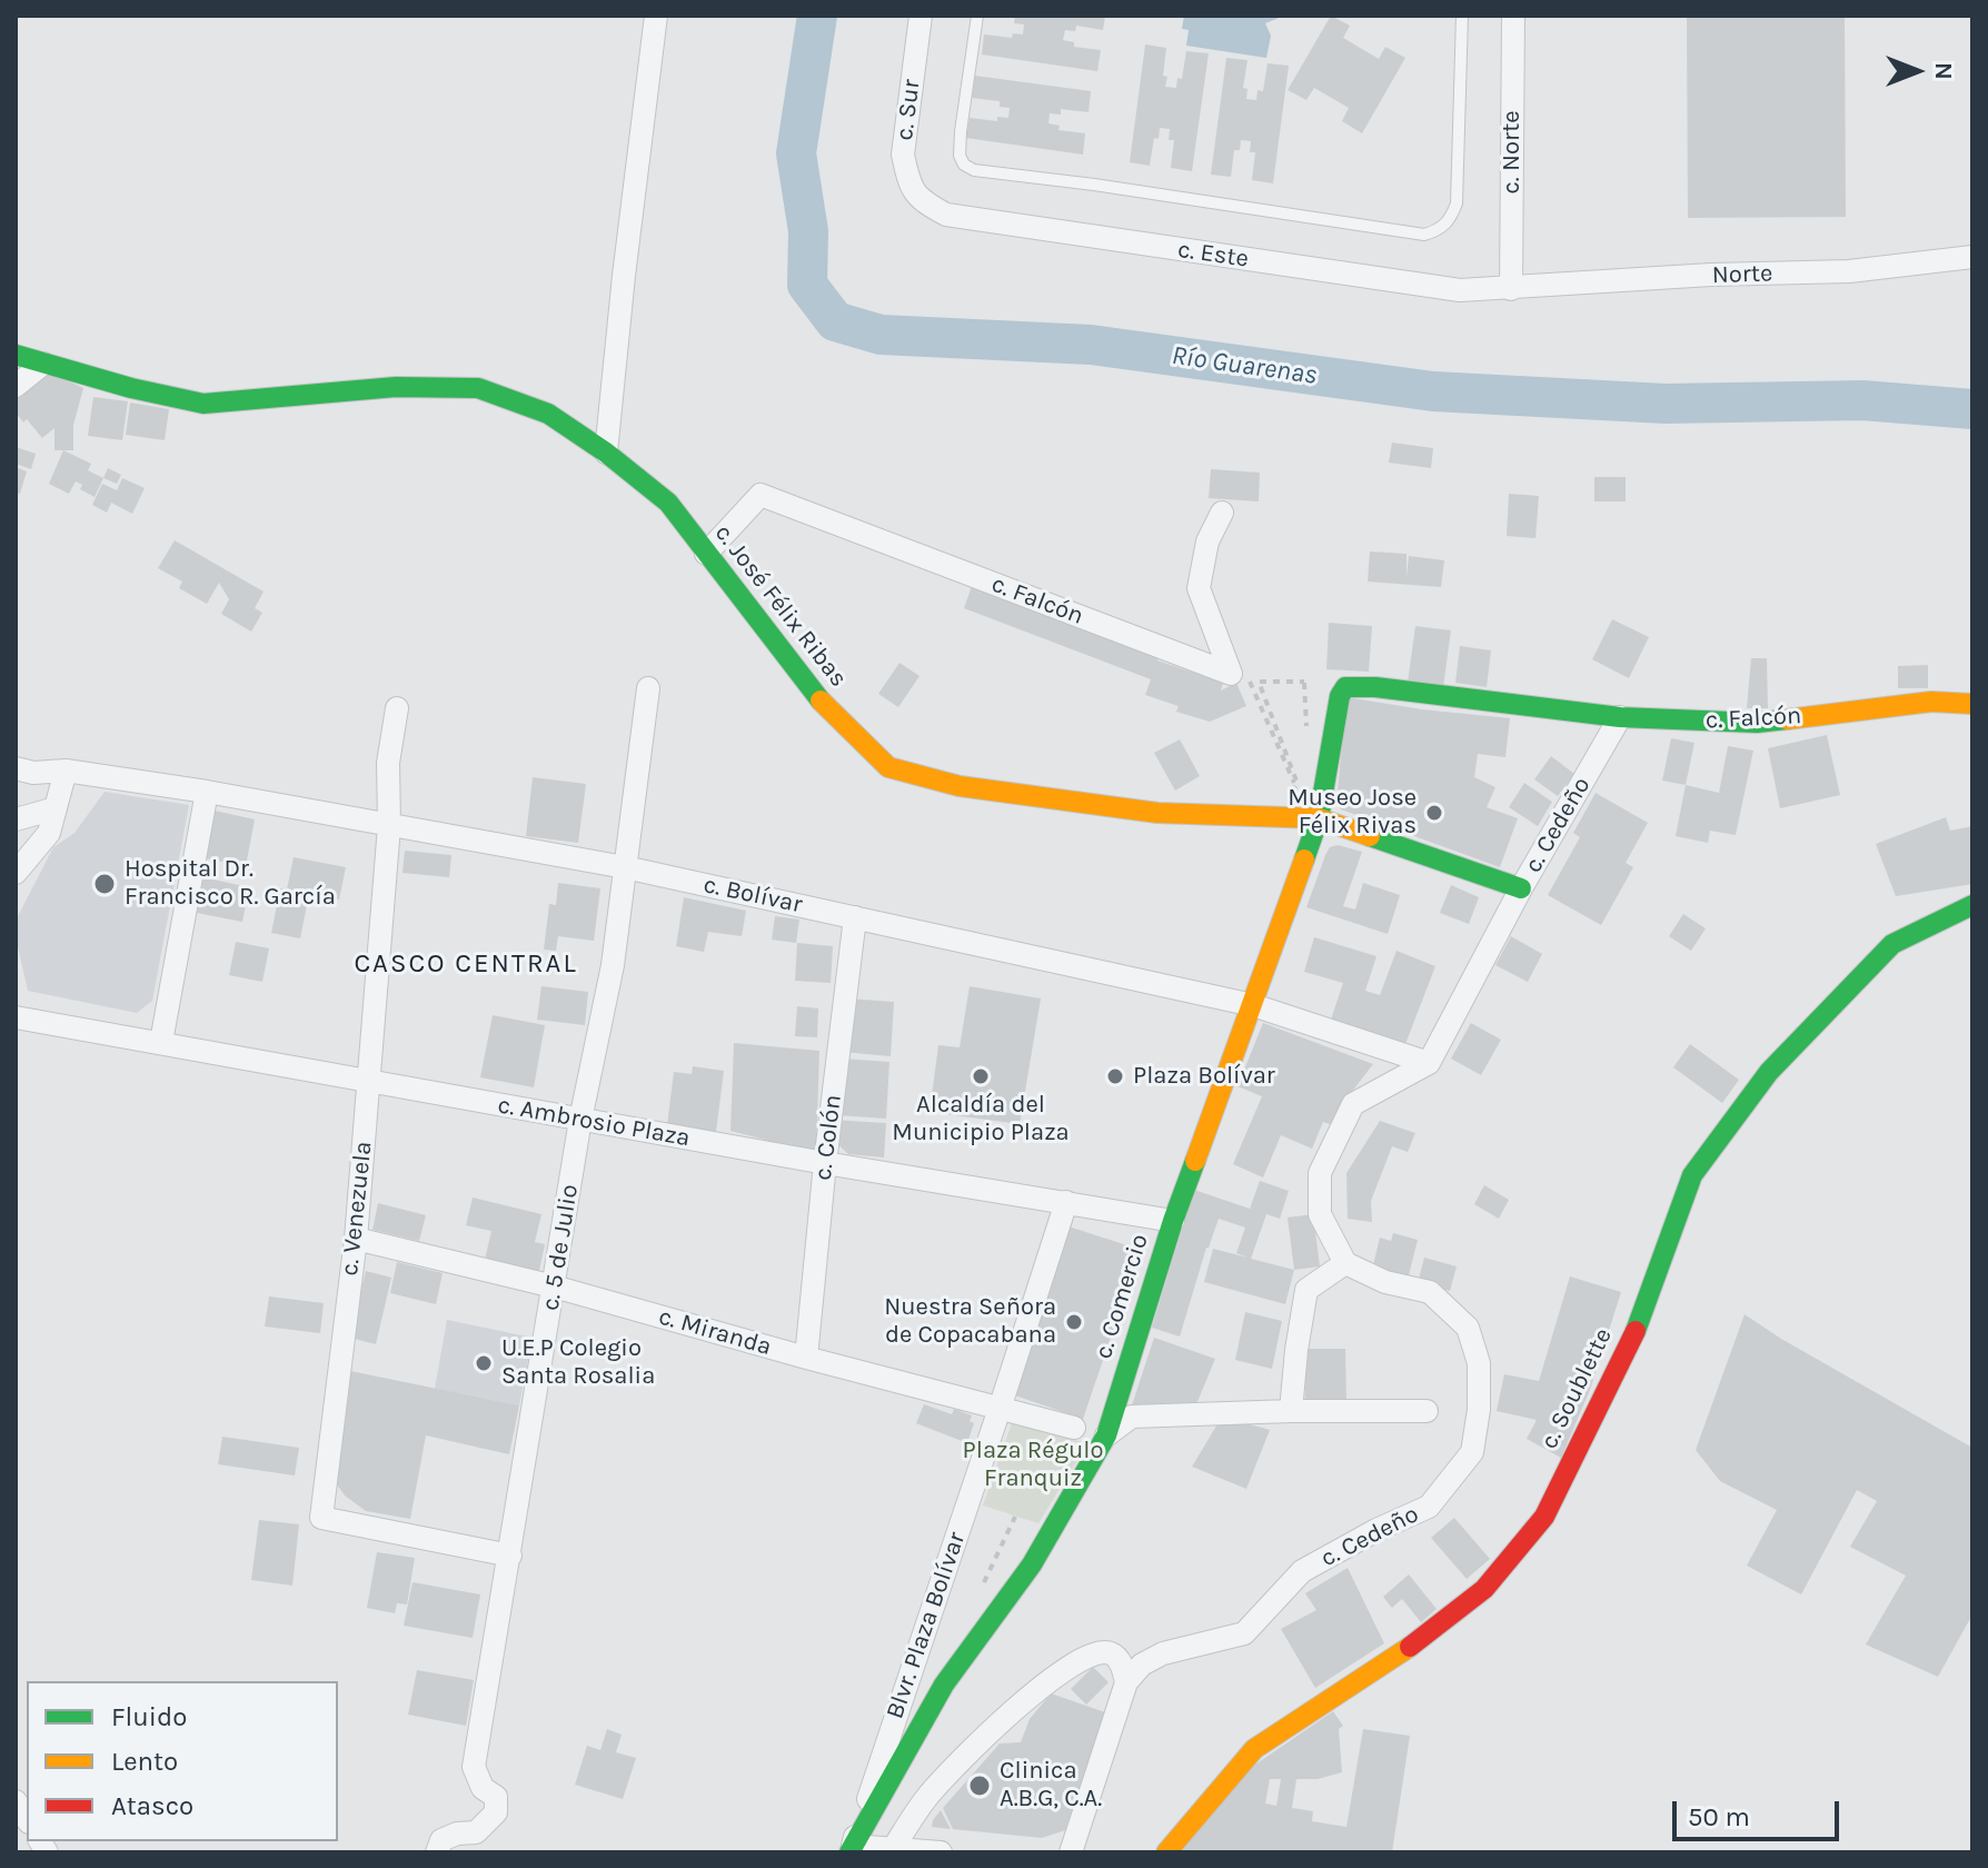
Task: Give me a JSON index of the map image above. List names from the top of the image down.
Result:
{
  "streets": {
    "street": [
      "c. Sur",
      "c. Norte",
      "c. Este",
      "Norte",
      "c. Falcón",
      "c. José Félix Ribas",
      "c. Cedeño",
      "c. Bolívar",
      "c. Ambrosio Plaza",
      "c. Colón",
      "c. Venezuela",
      "c. 5 de Julio",
      "c. Comercio",
      "c. Miranda",
      "c. Soublette",
      "Blvr. Plaza Bolívar"
    ]
  },
  "crossings": [
    ["c. Sur", "c. Este"],
    ["c. Norte", "c. Este"],
    ["c. Norte", "Norte"],
    ["c. Este", "Norte"],
    ["c. Falcón", "c. José Félix Ribas"],
    ["c. Falcón", "c. Cedeño"],
    ["c. Falcón", "c. Comercio"],
    ["c. José Félix Ribas", "c. Cedeño"],
    ["c. José Félix Ribas", "c. Comercio"],
    ["c. Cedeño", "c. Bolívar"],
    ["c. Bolívar", "c. Colón"],
    ["c. Bolívar", "c. Venezuela"],
    ["c. Bolívar", "c. 5 de Julio"],
    ["c. Bolívar", "c. Comercio"],
    ["c. Ambrosio Plaza", "c. Colón"],
    ["c. Ambrosio Plaza", "c. Venezuela"],
    ["c. Ambrosio Plaza", "c. 5 de Julio"],
    ["c. Ambrosio Plaza", "c. Comercio"],
    ["c. Ambrosio Plaza", "Blvr. Plaza Bolívar"],
    ["c. Colón", "c. Miranda"],
    ["c. Venezuela", "c. 5 de Julio"],
    ["c. Venezuela", "c. Miranda"],
    ["c. 5 de Julio", "c. Miranda"],
    ["c. Comercio", "Blvr. Plaza Bolívar"],
    ["c. Miranda", "Blvr. Plaza Bolívar"]
  ],
  "districts": ["CASCO CENTRAL"],
  "water": ["Río Guarenas"],
  "parks": ["Plaza Régulo Franquiz"],
  "places": [
    "Museo Jose Félix Rivas",
    "Hospital Dr. Francisco R. García",
    "Alcaldía del Municipio Plaza",
    "Plaza Bolívar",
    "Nuestra Señora de Copacabana",
    "U.E.P Colegio Santa Rosalia",
    "Clinica A.B.G, C.A."
  ],
  "legend": ["Fluido", "Lento", "Atasco"],
  "scale_bar": "50 m",
  "north": "right"
}
